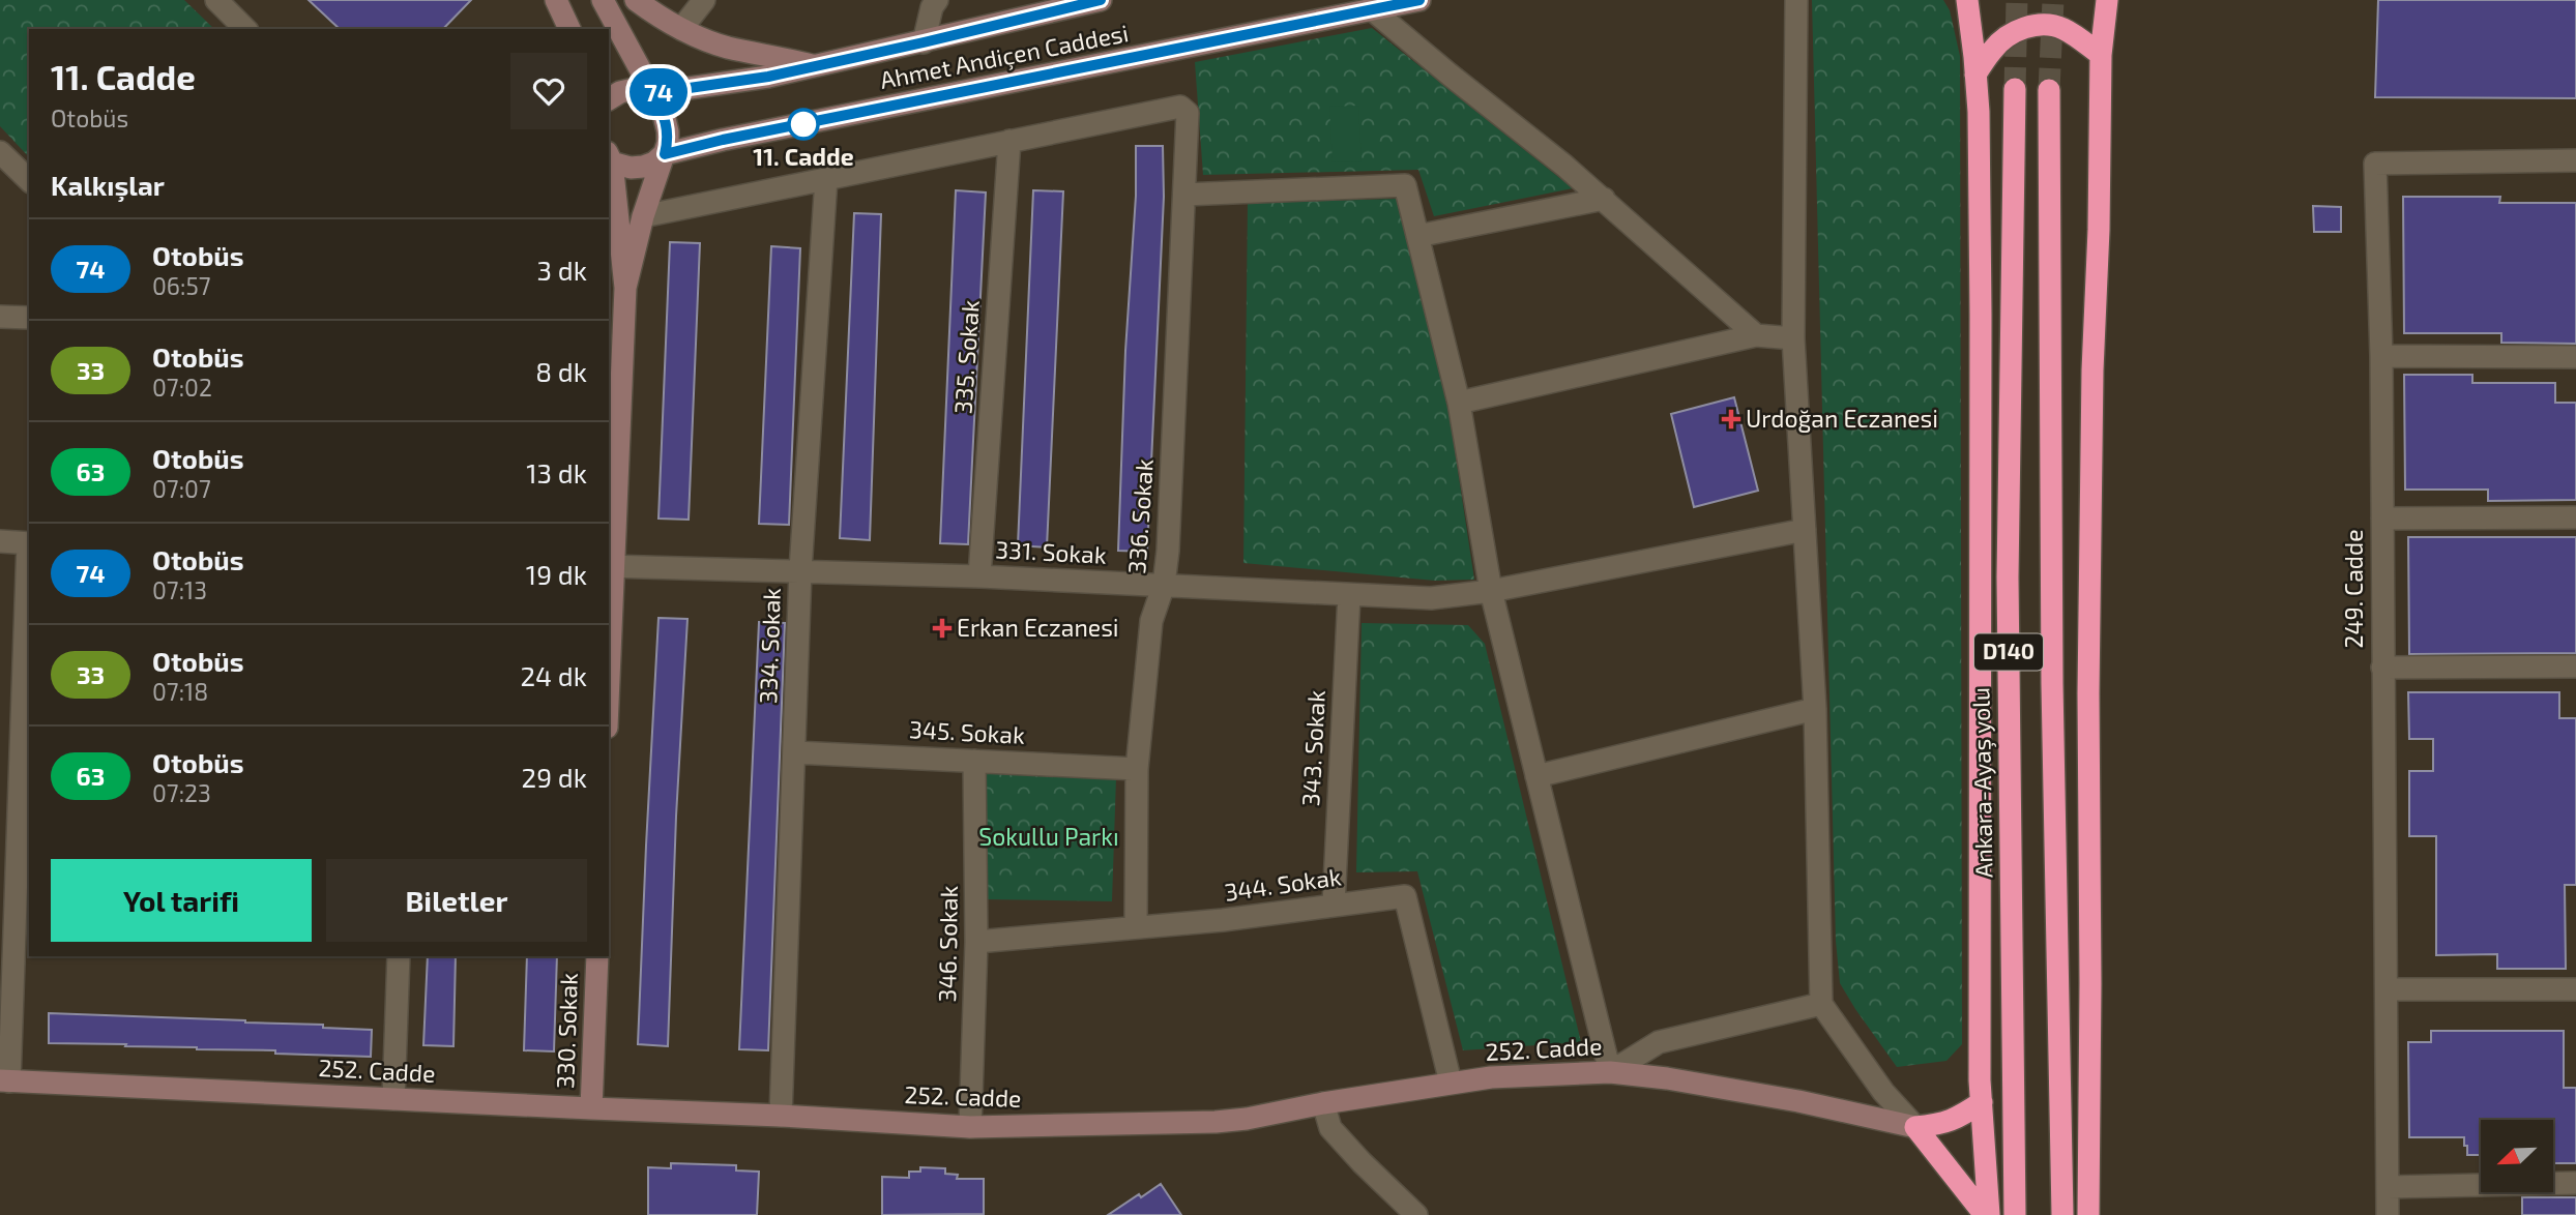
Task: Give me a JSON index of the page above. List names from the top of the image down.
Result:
{
  "streets": {
    "highway": ["D140", "Ankara-Ayaş yolu"],
    "main road": ["Ahmet Andiçen Caddesi", "330. Sokak", "252. Cadde"],
    "street": [
      "335. Sokak",
      "336. Sokak",
      "331. Sokak",
      "249. Cadde",
      "334. Sokak",
      "345. Sokak",
      "343. Sokak",
      "344. Sokak",
      "346. Sokak"
    ]
  },
  "crossings": [
    ["335. Sokak", "336. Sokak"],
    ["335. Sokak", "331. Sokak"],
    ["336. Sokak", "331. Sokak"],
    ["336. Sokak", "345. Sokak"],
    ["336. Sokak", "344. Sokak"],
    ["331. Sokak", "334. Sokak"],
    ["331. Sokak", "343. Sokak"],
    ["334. Sokak", "345. Sokak"],
    ["334. Sokak", "252. Cadde"],
    ["345. Sokak", "346. Sokak"],
    ["343. Sokak", "344. Sokak"],
    ["344. Sokak", "346. Sokak"],
    ["344. Sokak", "252. Cadde"],
    ["346. Sokak", "252. Cadde"],
    ["330. Sokak", "252. Cadde"]
  ],
  "parks": ["Sokullu Parkı"],
  "places": {
    "other": ["11. Cadde"],
    "health": ["Urdoğan Eczanesi", "Erkan Eczanesi"]
  },
  "lines": ["bus line 74"],
  "north": "bottom left",
  "page": {
    "on_map": "74",
    "heading": [
      ["11. Cadde", "Otobüs"],
      "Kalkışlar"
    ],
    "list": [
      {
        "mark": "74",
        "name": "Otobüs",
        "note": "06:57",
        "value": "3 dk"
      },
      {
        "mark": "33",
        "name": "Otobüs",
        "note": "07:02",
        "value": "8 dk"
      },
      {
        "mark": "63",
        "name": "Otobüs",
        "note": "07:07",
        "value": "13 dk"
      },
      {
        "mark": "74",
        "name": "Otobüs",
        "note": "07:13",
        "value": "19 dk"
      },
      {
        "mark": "33",
        "name": "Otobüs",
        "note": "07:18",
        "value": "24 dk"
      },
      {
        "mark": "63",
        "name": "Otobüs",
        "note": "07:23",
        "value": "29 dk"
      }
    ],
    "buttons": ["Yol tarifi", "Biletler"]
  }
}
